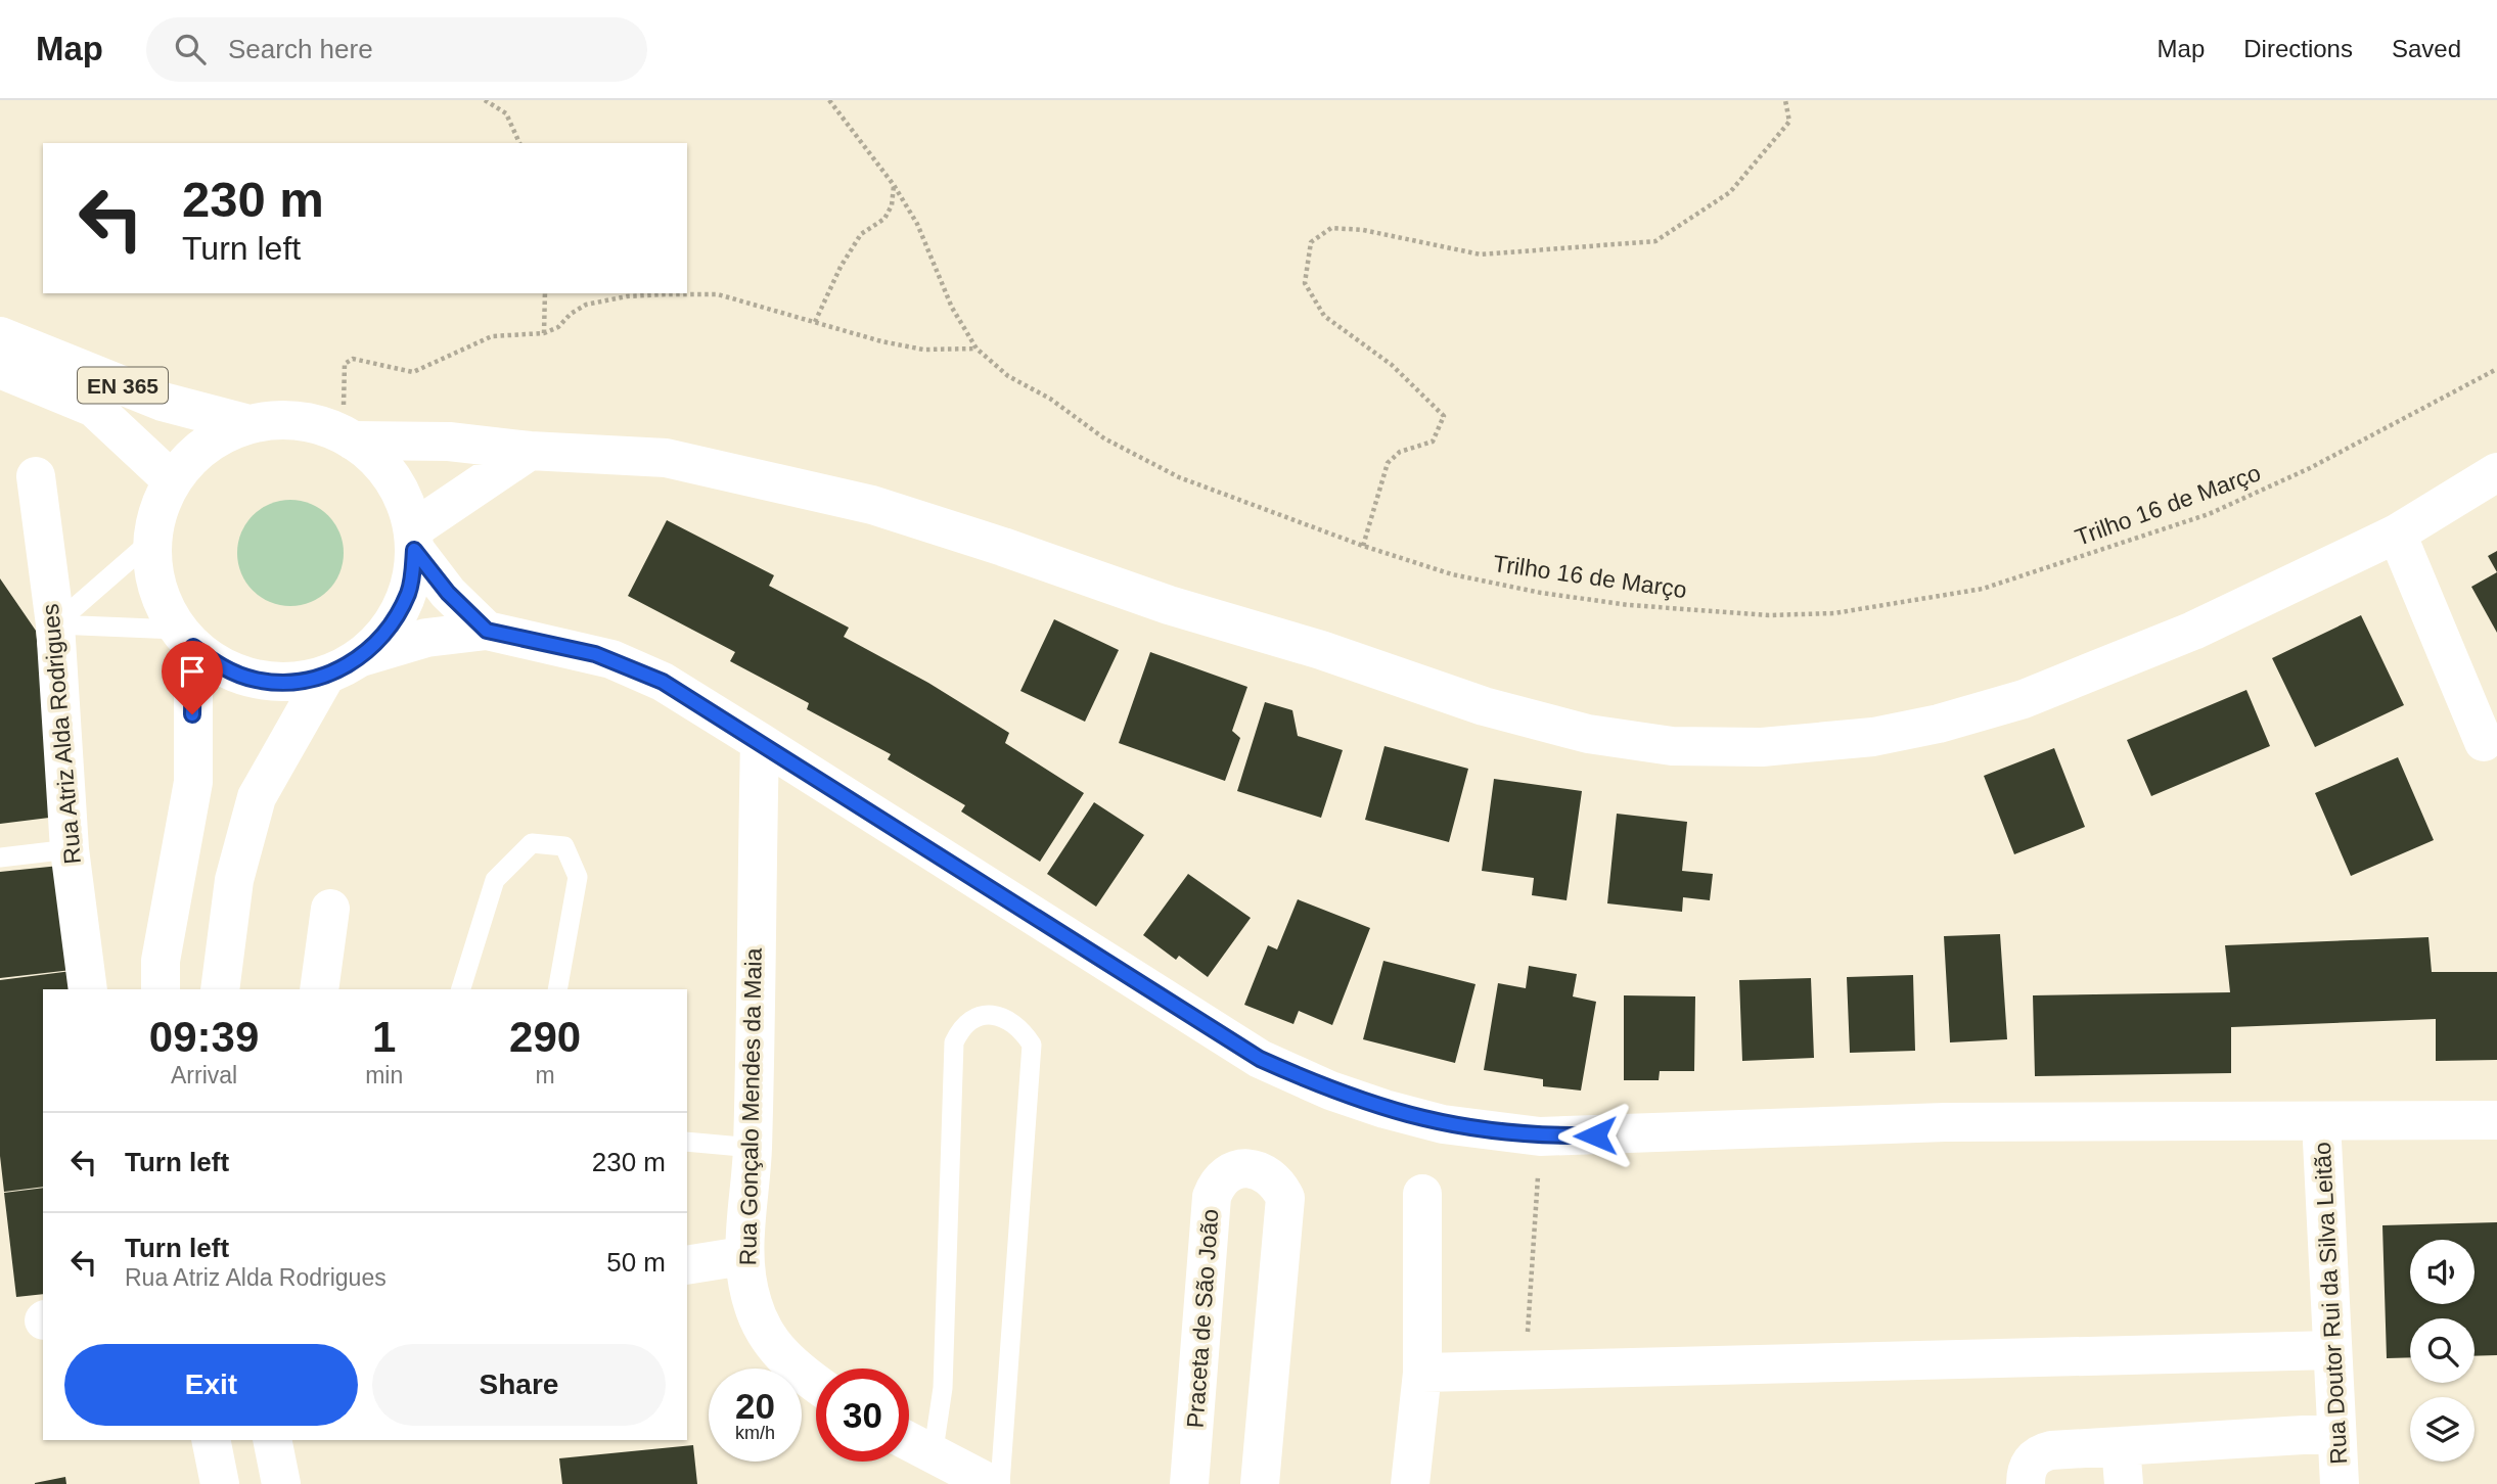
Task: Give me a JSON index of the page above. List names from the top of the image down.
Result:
{
  "streets": {
    "street": [
      "EN 365",
      "Rua Atriz Alda Rodrigues",
      "Rua Gonçalo Mendes da Maia",
      "Rua Doutor Rui da Silva Leitão",
      "Praceta de São João"
    ],
    "path": ["Trilho 16 de Março"]
  },
  "page": {
    "header": "Map",
    "search": "Search here",
    "nav": ["Map", "Directions", "Saved"],
    "turn": ["230 m", "Turn left"],
    "eta": [
      "09:39",
      "Arrival",
      "1",
      "min",
      "290",
      "m"
    ],
    "list": [
      {
        "name": "Turn left",
        "value": "230 m"
      },
      {
        "name": "Turn left",
        "note": "Rua Atriz Alda Rodrigues",
        "value": "50 m"
      }
    ],
    "buttons": ["Exit", "Share"],
    "speed": "20 km/h",
    "limit": "30"
  }
}
